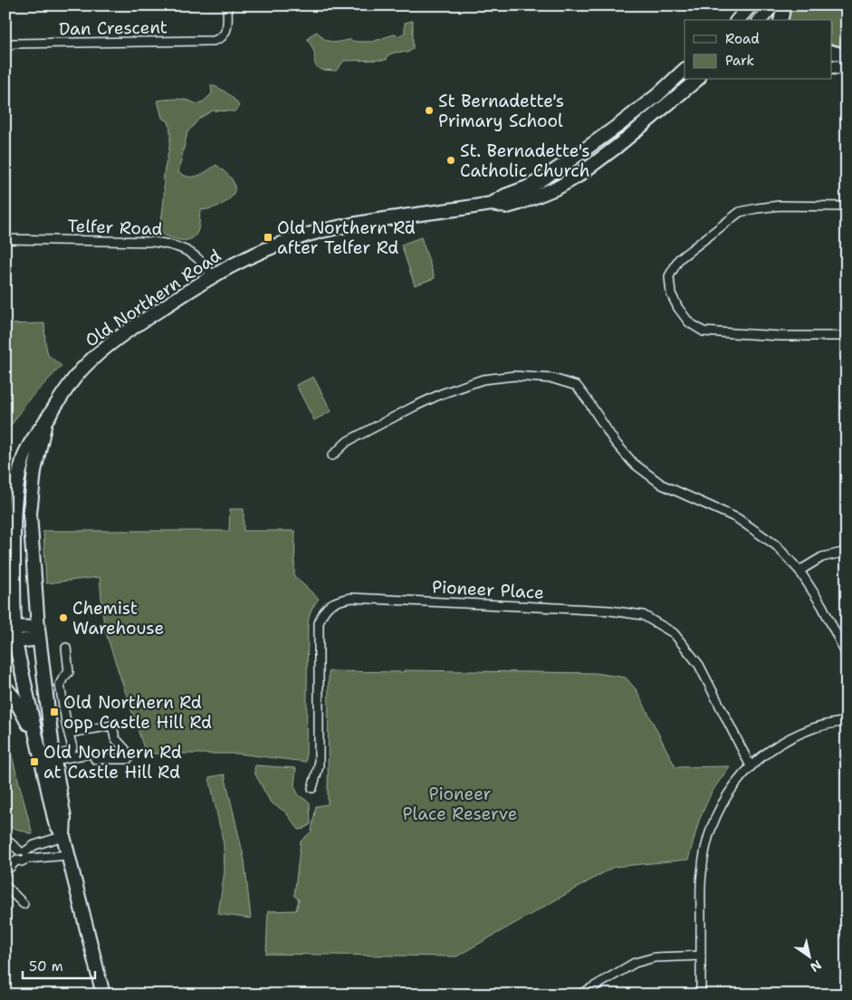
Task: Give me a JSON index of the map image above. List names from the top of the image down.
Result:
{
  "streets": {
    "main road": ["Old Northern Road"],
    "street": ["Dan Crescent", "Telfer Road", "Pioneer Place"]
  },
  "crossings": [
    ["Telfer Road", "Old Northern Road"]
  ],
  "parks": ["Pioneer Place Reserve"],
  "places": {
    "other": ["St Bernadette's Primary School", "St. Bernadette's Catholic Church", "Chemist Warehouse"],
    "transit": ["Old Northern Rd after Telfer Rd", "Old Northern Rd opp Castle Hill Rd", "Old Northern Rd at Castle Hill Rd"]
  },
  "legend": ["Road", "Park"],
  "scale_bar": "50 m",
  "north": "bottom right"
}
